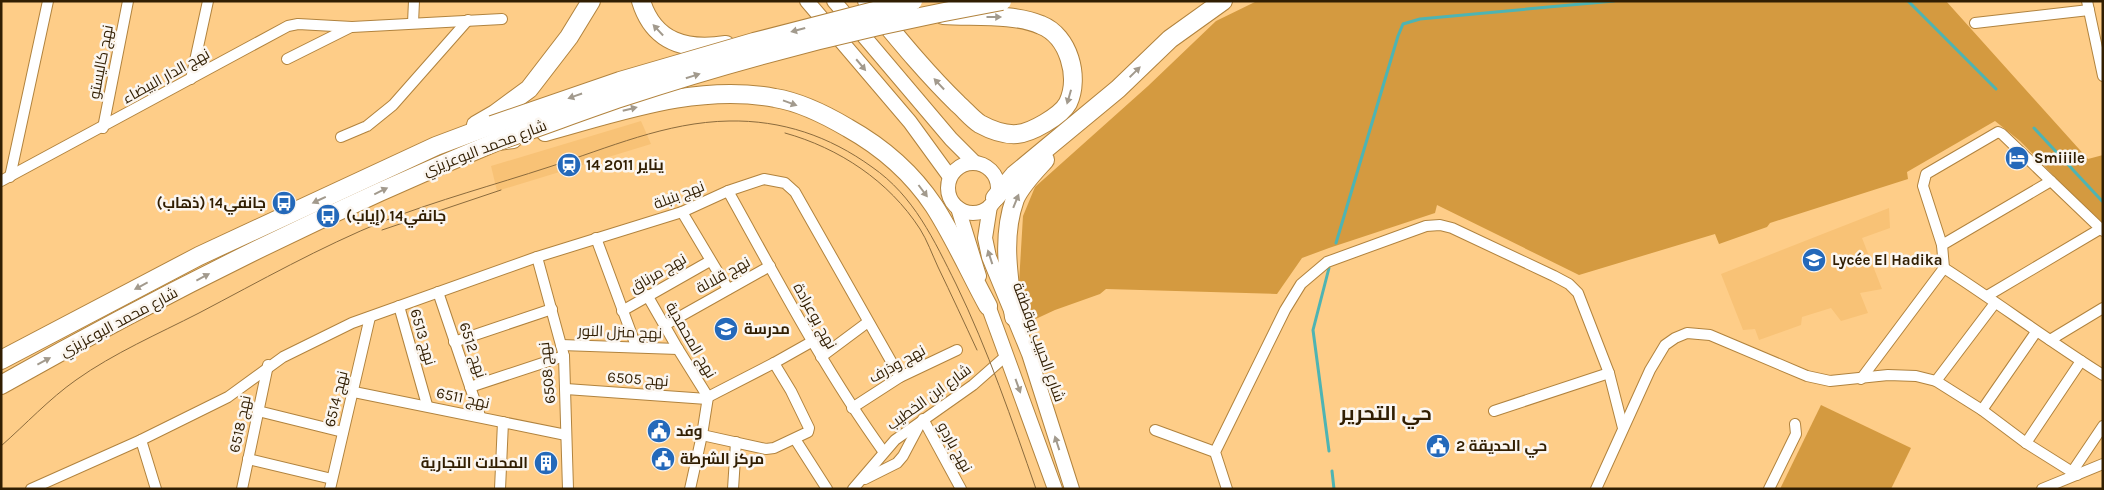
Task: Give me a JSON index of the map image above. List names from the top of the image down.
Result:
{
  "streets": {
    "highway": ["شارع محمد البوعزيزي"],
    "main road": ["شارع الحبيب بوقطفة"],
    "street": [
      "نهج كاليستو",
      "نهج الدار البيضاء",
      "نهج بنبلة",
      "نهج مرناق",
      "نهج قلالة",
      "نهج بوعرادة",
      "نهج منزل النور",
      "نهج 6513",
      "نهج المحمدية",
      "نهج 6512",
      "نهج وذرف",
      "نهج 6508",
      "نهج 6505",
      "شارع ابن الخطيب",
      "نهج 6511",
      "نهج 6514",
      "نهج 6518",
      "نهج باردو"
    ]
  },
  "crossings": [
    ["نهج كاليستو", "نهج الدار البيضاء"],
    ["نهج بنبلة", "نهج بوعرادة"],
    ["نهج بنبلة", "نهج 6513"],
    ["نهج بنبلة", "نهج 6512"],
    ["نهج بنبلة", "نهج وذرف"],
    ["نهج بنبلة", "نهج 6508"],
    ["نهج بنبلة", "نهج 6514"],
    ["نهج بنبلة", "نهج 6518"],
    ["نهج مرناق", "نهج المحمدية"],
    ["نهج قلالة", "نهج بوعرادة"],
    ["نهج قلالة", "نهج المحمدية"],
    ["نهج بوعرادة", "نهج وذرف"],
    ["نهج بوعرادة", "شارع ابن الخطيب"],
    ["نهج منزل النور", "نهج المحمدية"],
    ["نهج منزل النور", "نهج 6508"],
    ["نهج 6513", "نهج 6511"],
    ["نهج المحمدية", "نهج 6505"],
    ["نهج 6512", "نهج 6511"],
    ["نهج 6508", "نهج 6505"],
    ["نهج 6508", "نهج 6511"],
    ["شارع ابن الخطيب", "نهج باردو"],
    ["نهج 6511", "نهج 6514"]
  ],
  "districts": ["حي التحرير"],
  "places": {
    "hotel": ["Smiiile"],
    "station": ["14 يناير 2011"],
    "bus stop": ["جانفي14 (ذهاب)", "جانفي14 (إياب)"],
    "school or university": ["Lycée El Hadika", "مدرسة"],
    "public building": ["وفد", "حي الحديقة 2", "مركز الشرطة"],
    "building": ["المحلات التجارية"]
  }
}
